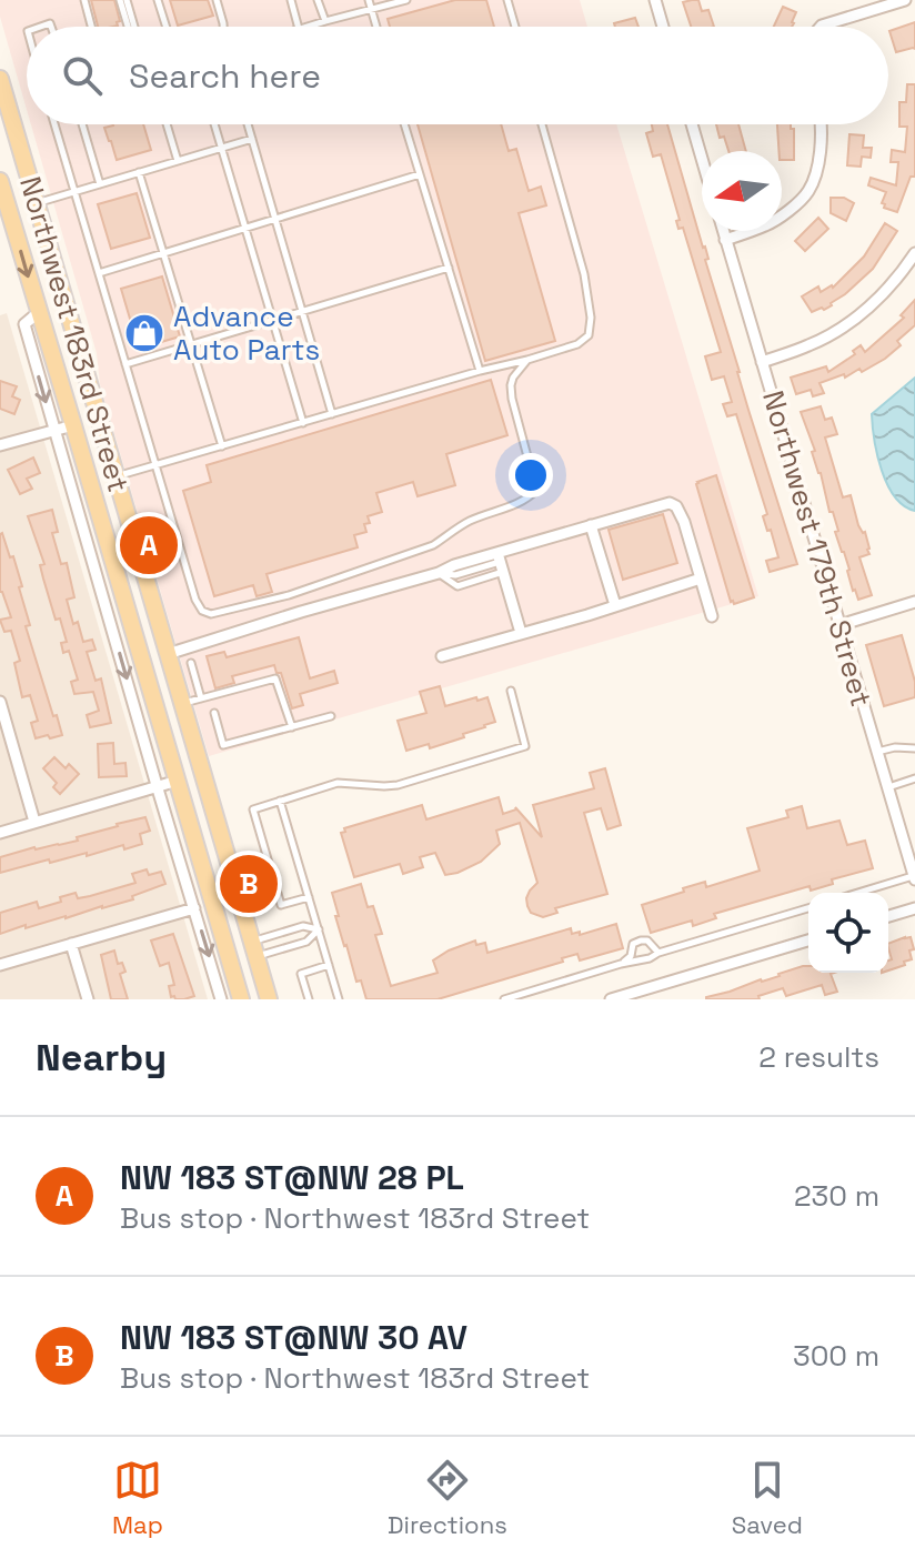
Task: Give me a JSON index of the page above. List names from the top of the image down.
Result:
{
  "streets": {
    "main road": ["Northwest 183rd Street"],
    "street": ["Northwest 179th Street"]
  },
  "places": {
    "shop": ["Advance Auto Parts"]
  },
  "north": "left",
  "page": {
    "search": "Search here",
    "pins": ["A", "B"],
    "heading": ["Nearby", "2 results"],
    "list": [
      {
        "mark": "A",
        "name": "NW 183 ST@NW 28 PL",
        "note": "Bus stop · Northwest 183rd Street",
        "value": "230 m"
      },
      {
        "mark": "B",
        "name": "NW 183 ST@NW 30 AV",
        "note": "Bus stop · Northwest 183rd Street",
        "value": "300 m"
      }
    ],
    "nav": ["Map", "Directions", "Saved"]
  }
}
